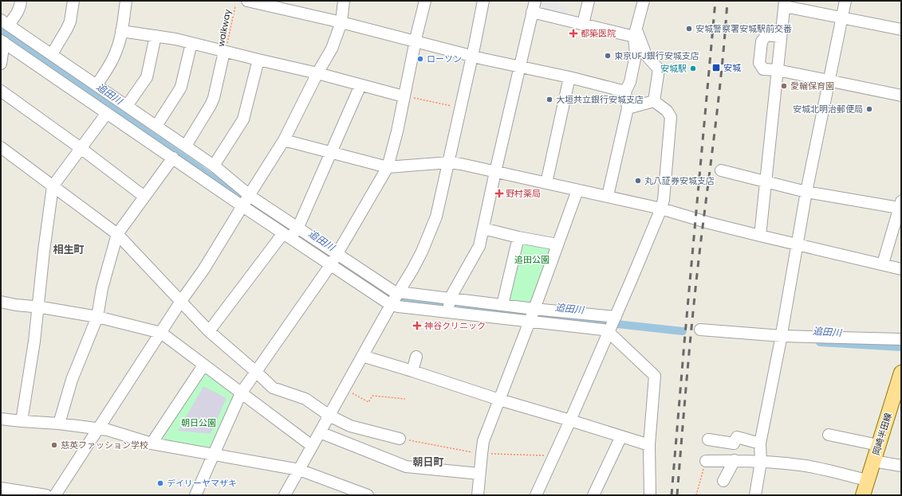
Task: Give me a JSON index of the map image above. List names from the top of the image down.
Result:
{
  "streets": {
    "main road": ["岡崎半田線"],
    "path": ["walkway"]
  },
  "districts": ["相生町", "朝日町"],
  "water": ["追田川"],
  "parks": ["追田公園", "朝日公園"],
  "places": {
    "other": [
      "安城警察署安城駅前交番",
      "東京UFJ銀行安城支店",
      "ローソン",
      "安城駅",
      "愛輪保育園",
      "大垣共立銀行安城支店",
      "安城北明治郵便局",
      "丸八証券安城支店",
      "慈英ファッション学校",
      "デイリーヤマザキ"
    ],
    "health": ["都築医院", "野村薬局", "神谷クリニック"],
    "transit": ["安城"]
  }
}
